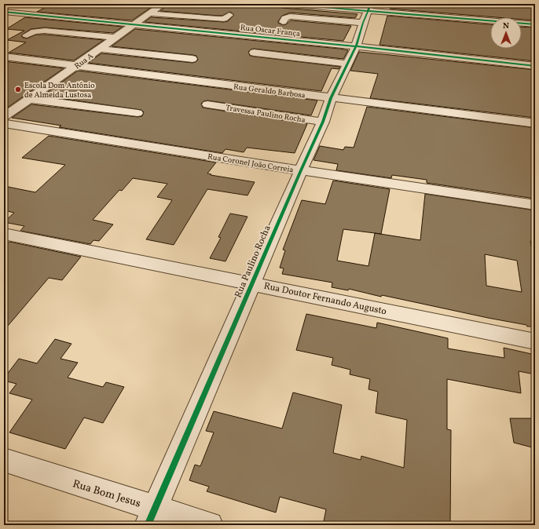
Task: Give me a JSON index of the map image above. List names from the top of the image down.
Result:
{
  "streets": {
    "street": [
      "Rua Oscar França",
      "Rua A",
      "Rua Geraldo Barbosa",
      "Travessa Paulino Rocha",
      "Rua Coronel João Correia",
      "Rua Paulino Rocha",
      "Rua Doutor Fernando Augusto",
      "Rua Bom Jesus"
    ]
  },
  "crossings": [
    ["Rua Oscar França", "Rua A"],
    ["Rua Oscar França", "Rua Paulino Rocha"],
    ["Rua A", "Rua Geraldo Barbosa"],
    ["Rua Geraldo Barbosa", "Rua Paulino Rocha"],
    ["Travessa Paulino Rocha", "Rua Paulino Rocha"],
    ["Rua Coronel João Correia", "Rua Paulino Rocha"],
    ["Rua Paulino Rocha", "Rua Doutor Fernando Augusto"],
    ["Rua Paulino Rocha", "Rua Bom Jesus"]
  ],
  "places": ["Escola Dom Antônio de Almeida Lustosa"],
  "north": "top"
}
